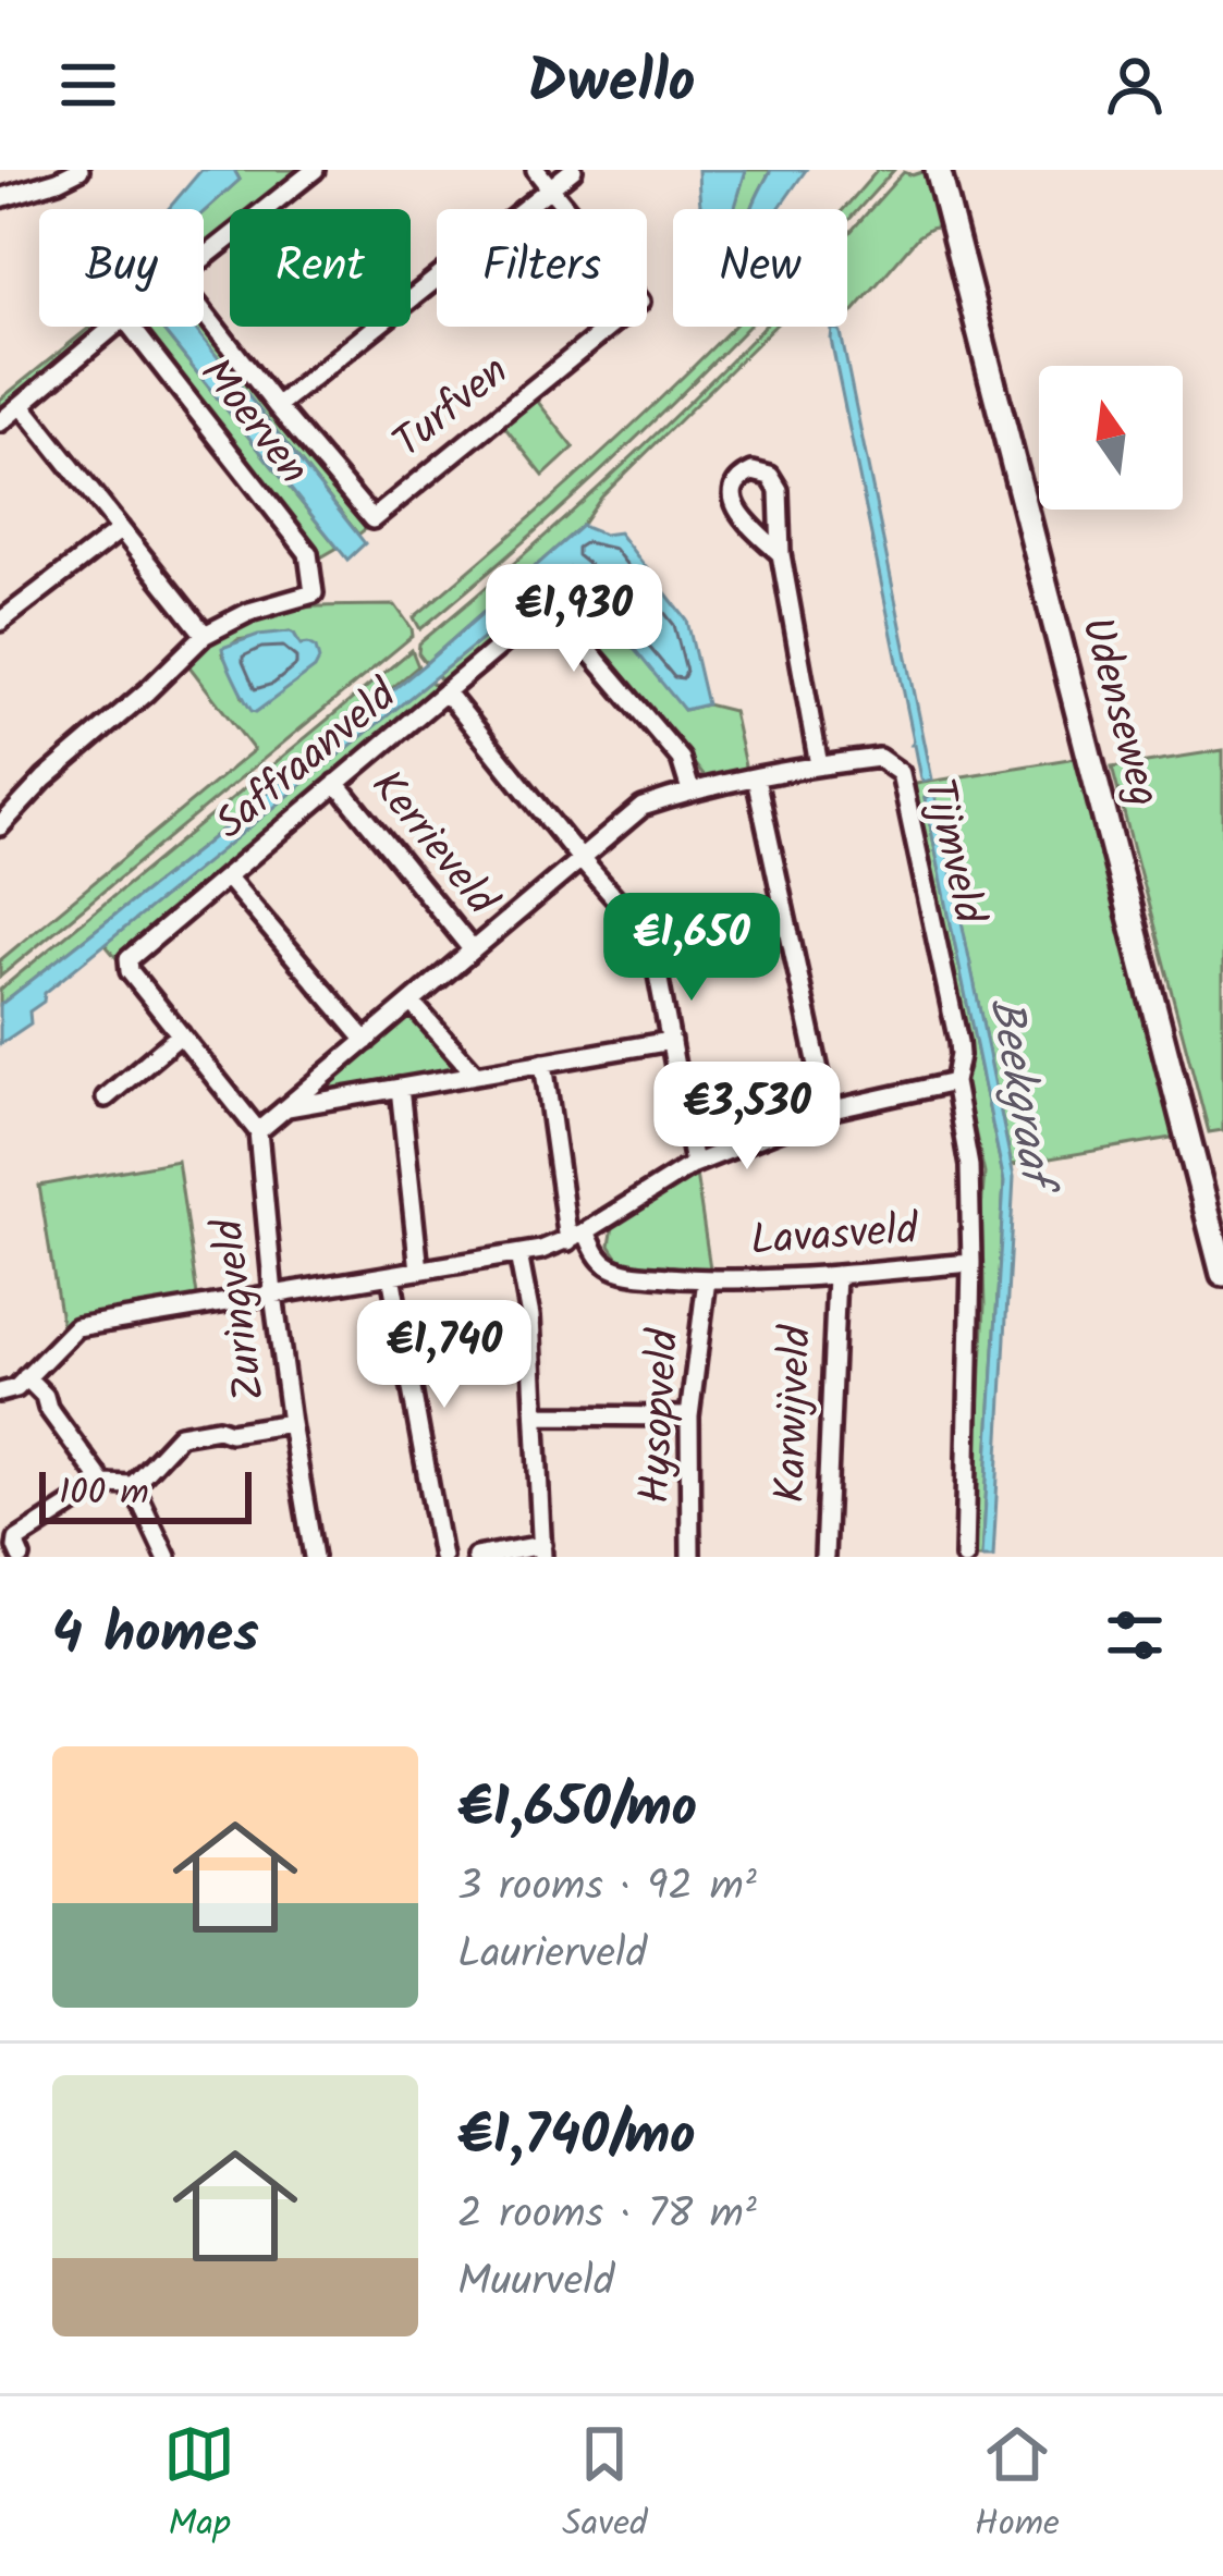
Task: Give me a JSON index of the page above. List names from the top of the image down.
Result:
{
  "streets": {
    "main road": ["Udenseweg"],
    "street": [
      "Turfven",
      "Moerven",
      "Saffraanveld",
      "Kerrieveld",
      "Tijmveld",
      "Lavasveld",
      "Zuringveld",
      "Karwijveld",
      "Hysopveld"
    ]
  },
  "crossings": [
    ["Saffraanveld", "Kerrieveld"],
    ["Saffraanveld", "Tijmveld"],
    ["Saffraanveld", "Zuringveld"],
    ["Kerrieveld", "Tijmveld"],
    ["Tijmveld", "Lavasveld"],
    ["Tijmveld", "Zuringveld"],
    ["Lavasveld", "Karwijveld"],
    ["Lavasveld", "Hysopveld"]
  ],
  "water": ["Beekgraaf"],
  "scale_bar": "100 m",
  "north": "top",
  "page": {
    "header": "Dwello",
    "chip": [
      "Buy",
      "Rent",
      "Filters",
      "New"
    ],
    "price": [
      "€1,930",
      "€1,650",
      "€3,530",
      "€1,740"
    ],
    "scale": "100 m",
    "heading": "4 homes",
    "list": [
      {
        "name": "€1,650/mo",
        "note": "3 rooms · 92 m² · Laurierveld"
      },
      {
        "name": "€1,740/mo",
        "note": "2 rooms · 78 m² · Muurveld"
      }
    ],
    "tabs": ["Map", "Saved", "Home"]
  }
}
